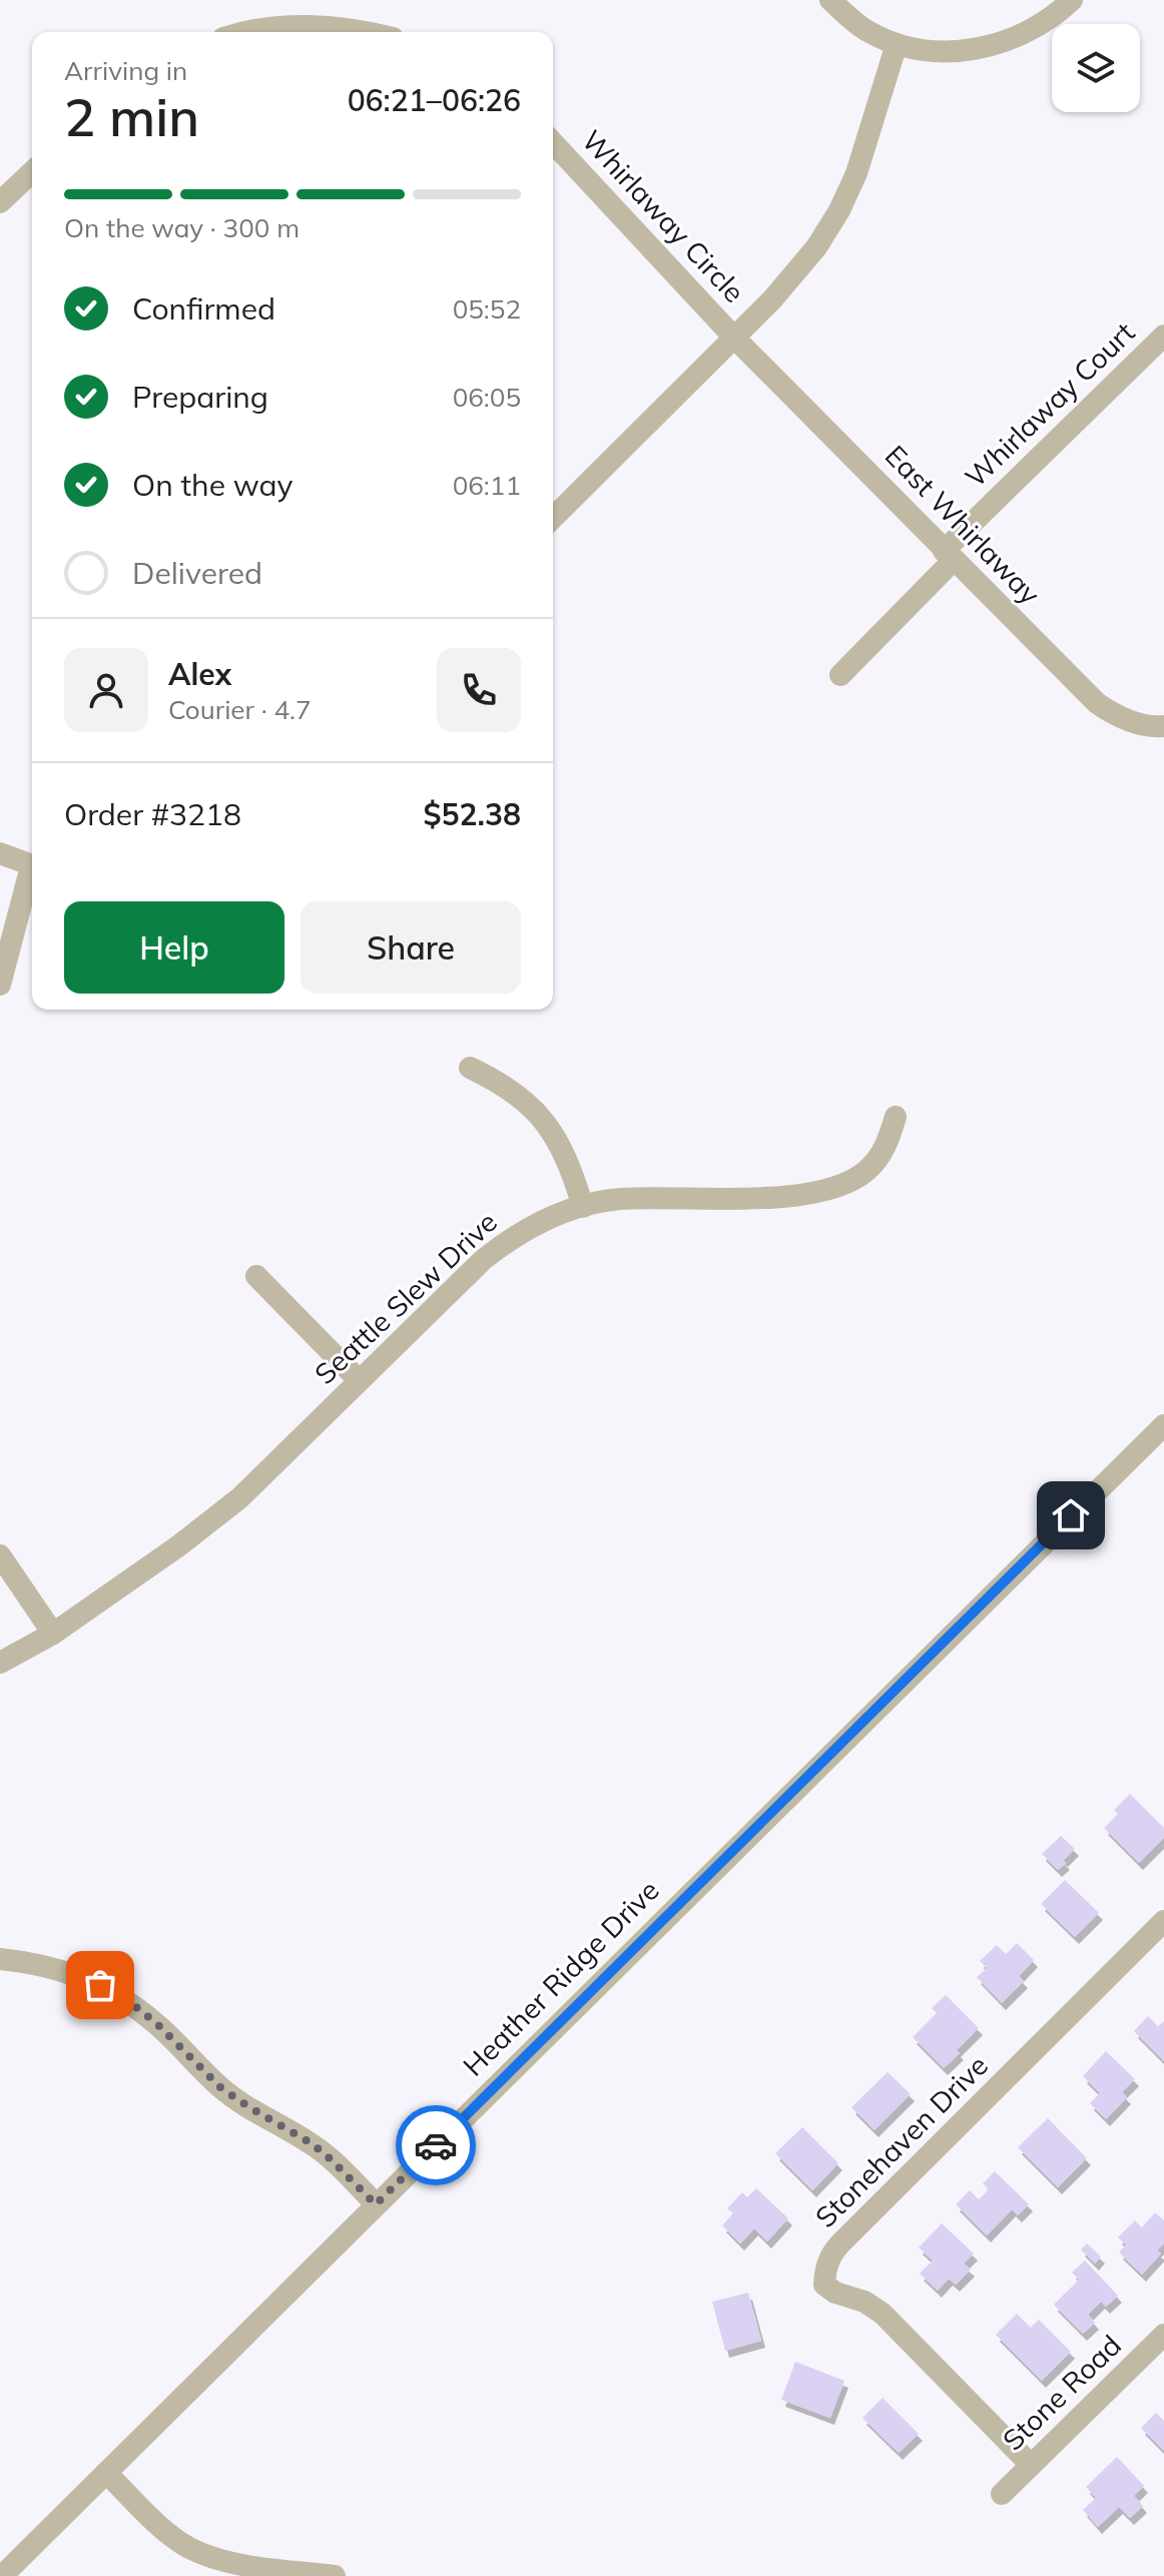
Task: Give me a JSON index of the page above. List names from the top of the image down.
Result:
{
  "streets": {
    "street": [
      "Whirlaway Circle",
      "Whirlaway Court",
      "East Whirlaway",
      "Seattle Slew Drive",
      "Heather Ridge Drive",
      "Stonehaven Drive",
      "Stone Road"
    ]
  },
  "crossings": [
    ["Whirlaway Circle", "East Whirlaway"],
    ["Whirlaway Court", "East Whirlaway"],
    ["Stonehaven Drive", "Stone Road"]
  ],
  "page": {
    "heading": ["2 min", "Arriving in", "06:21–06:26"],
    "panel": [
      "Alex",
      "Courier · 4.7",
      "Order #3218",
      "$52.38"
    ],
    "bar": "On the way · 300 m",
    "list": [
      ["Confirmed", "05:52"],
      ["Preparing", "06:05"],
      ["On the way", "06:11"],
      "Delivered"
    ],
    "buttons": ["Help", "Share"]
  }
}
